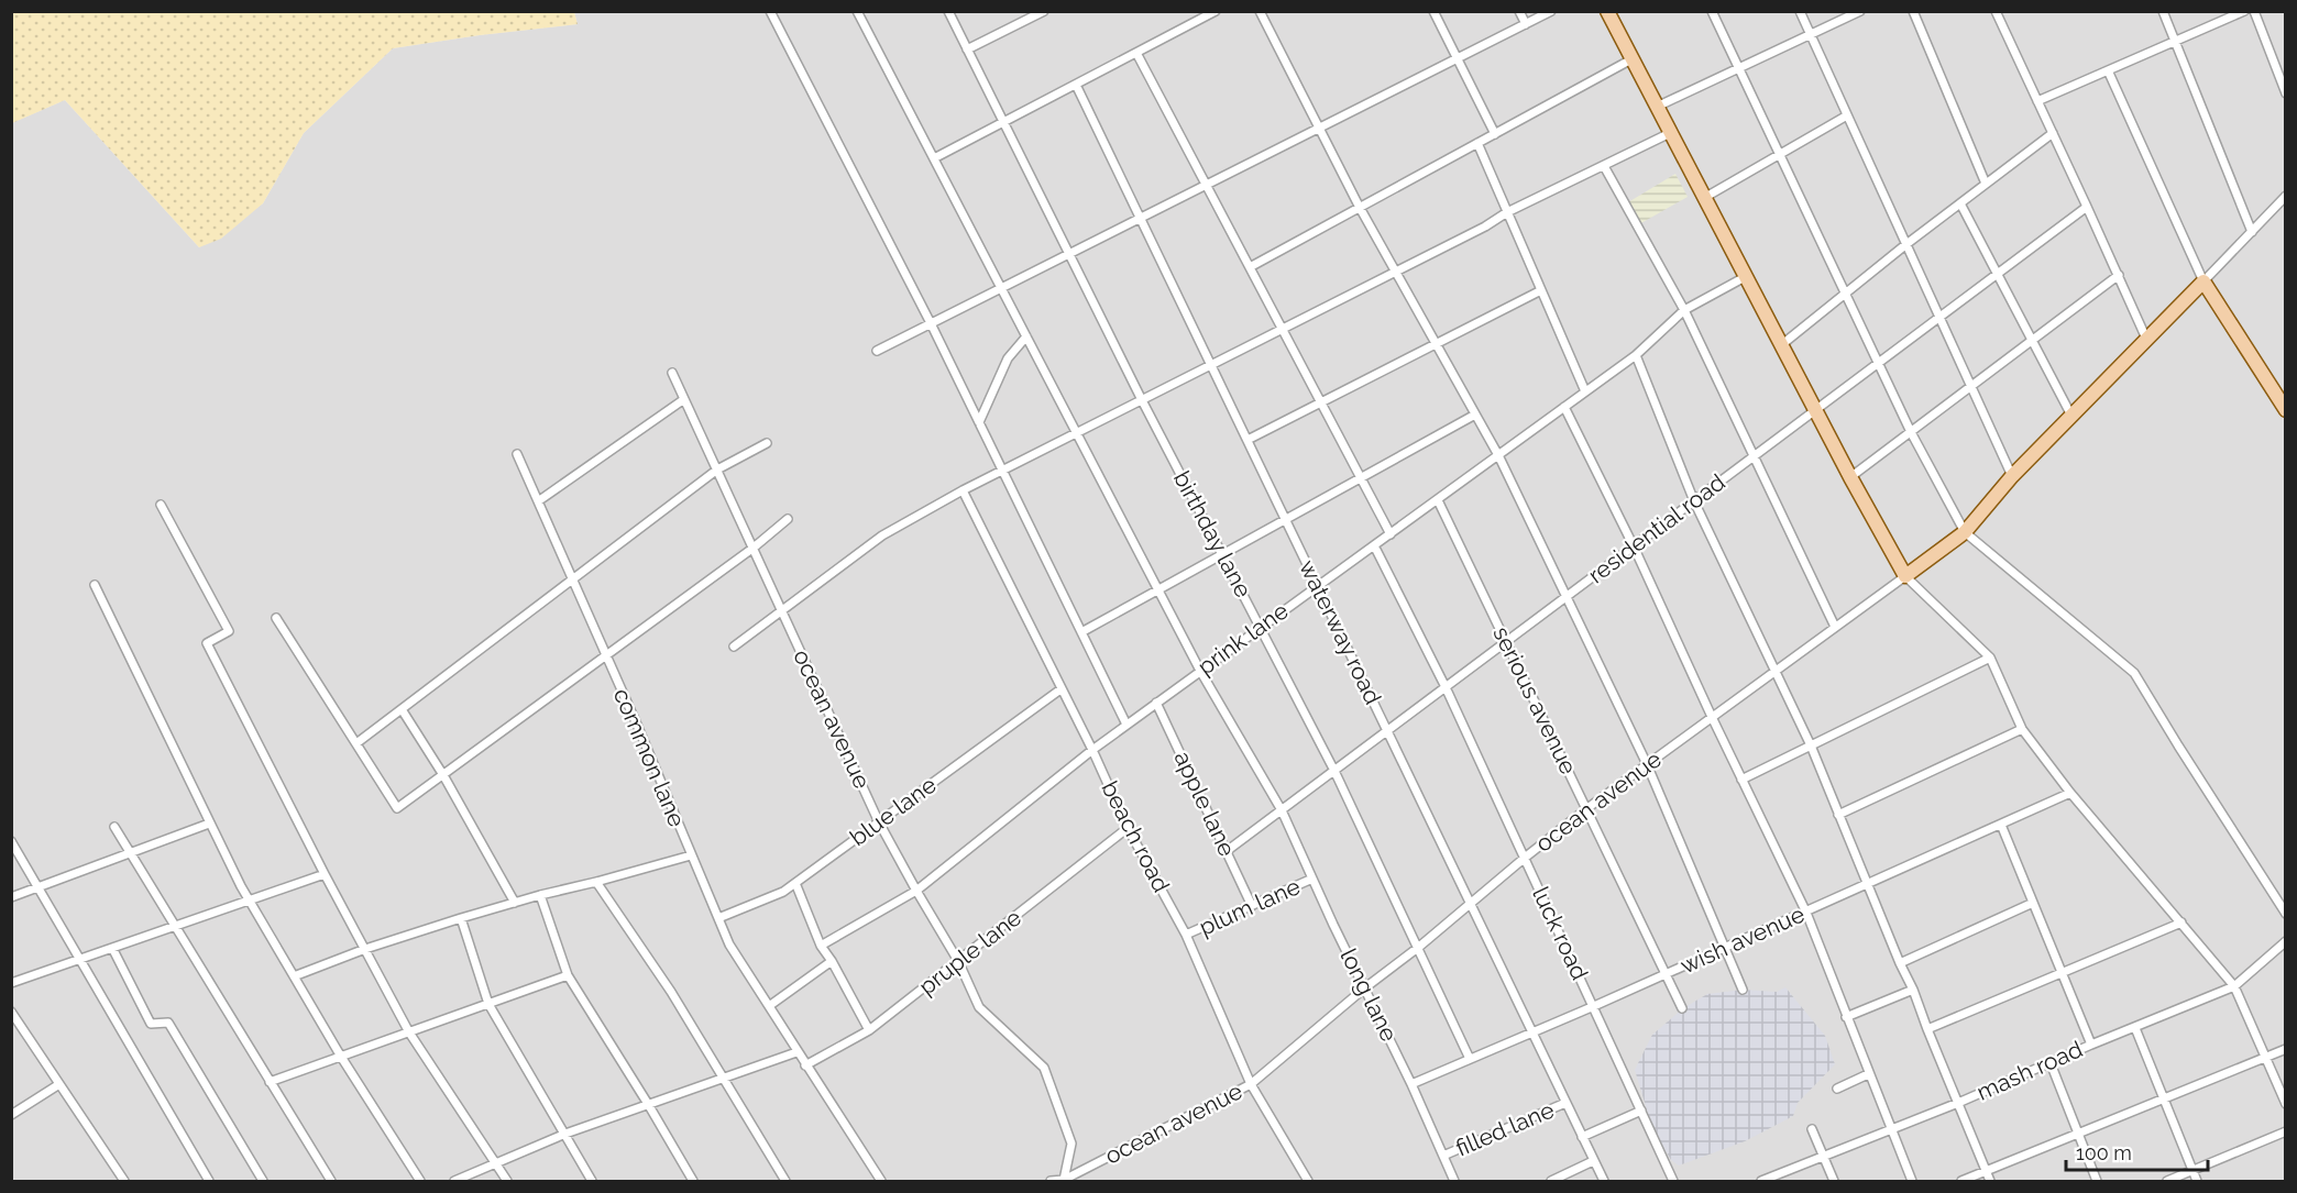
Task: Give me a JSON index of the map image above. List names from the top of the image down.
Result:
{
  "streets": {
    "street": [
      "residential road",
      "birthday lane",
      "waterway road",
      "prink lane",
      "serious avenue",
      "ocean avenue",
      "common lane",
      "apple lane",
      "blue lane",
      "beach road",
      "plum lane",
      "luck road",
      "wish avenue",
      "pruple lane",
      "long lane",
      "mash road",
      "filled lane"
    ]
  },
  "crossings": [
    ["residential road", "birthday lane"],
    ["residential road", "waterway road"],
    ["residential road", "serious avenue"],
    ["residential road", "apple lane"],
    ["residential road", "luck road"],
    ["residential road", "long lane"],
    ["birthday lane", "prink lane"],
    ["birthday lane", "ocean avenue"],
    ["birthday lane", "wish avenue"],
    ["waterway road", "prink lane"],
    ["waterway road", "ocean avenue"],
    ["waterway road", "wish avenue"],
    ["waterway road", "filled lane"],
    ["prink lane", "serious avenue"],
    ["prink lane", "ocean avenue"],
    ["prink lane", "apple lane"],
    ["prink lane", "beach road"],
    ["prink lane", "luck road"],
    ["prink lane", "long lane"],
    ["serious avenue", "ocean avenue"],
    ["serious avenue", "wish avenue"],
    ["ocean avenue", "blue lane"],
    ["ocean avenue", "beach road"],
    ["ocean avenue", "luck road"],
    ["ocean avenue", "pruple lane"],
    ["ocean avenue", "long lane"],
    ["common lane", "blue lane"],
    ["common lane", "pruple lane"],
    ["apple lane", "plum lane"],
    ["blue lane", "beach road"],
    ["beach road", "plum lane"],
    ["beach road", "pruple lane"],
    ["plum lane", "long lane"],
    ["luck road", "wish avenue"],
    ["wish avenue", "long lane"],
    ["long lane", "filled lane"]
  ],
  "scale_bar": "100 m"
}
